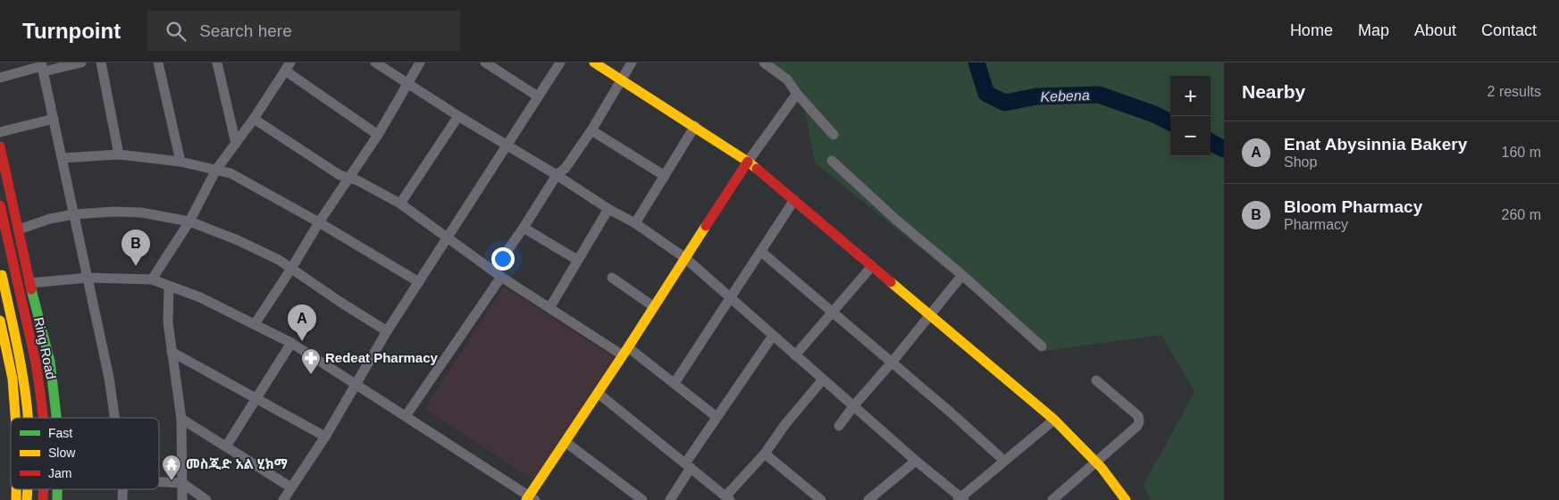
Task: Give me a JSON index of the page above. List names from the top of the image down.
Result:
{
  "streets": {
    "main road": ["Ring Road"]
  },
  "water": ["Kebena"],
  "places": {
    "pharmacy": ["Redeat Pharmacy"],
    "temple": ["መስጂድ አል ሂክማ"]
  },
  "legend": ["Fast", "Slow", "Jam"],
  "page": {
    "header": "Turnpoint",
    "search": "Search here",
    "nav": [
      "Home",
      "Map",
      "About",
      "Contact"
    ],
    "heading": ["Nearby", "2 results"],
    "map_buttons": ["+", "−"],
    "list": [
      {
        "mark": "A",
        "name": "Enat Abysinnia Bakery",
        "note": "Shop",
        "value": "160 m"
      },
      {
        "mark": "B",
        "name": "Bloom Pharmacy",
        "note": "Pharmacy",
        "value": "260 m"
      }
    ],
    "pins": ["B", "A"]
  }
}
